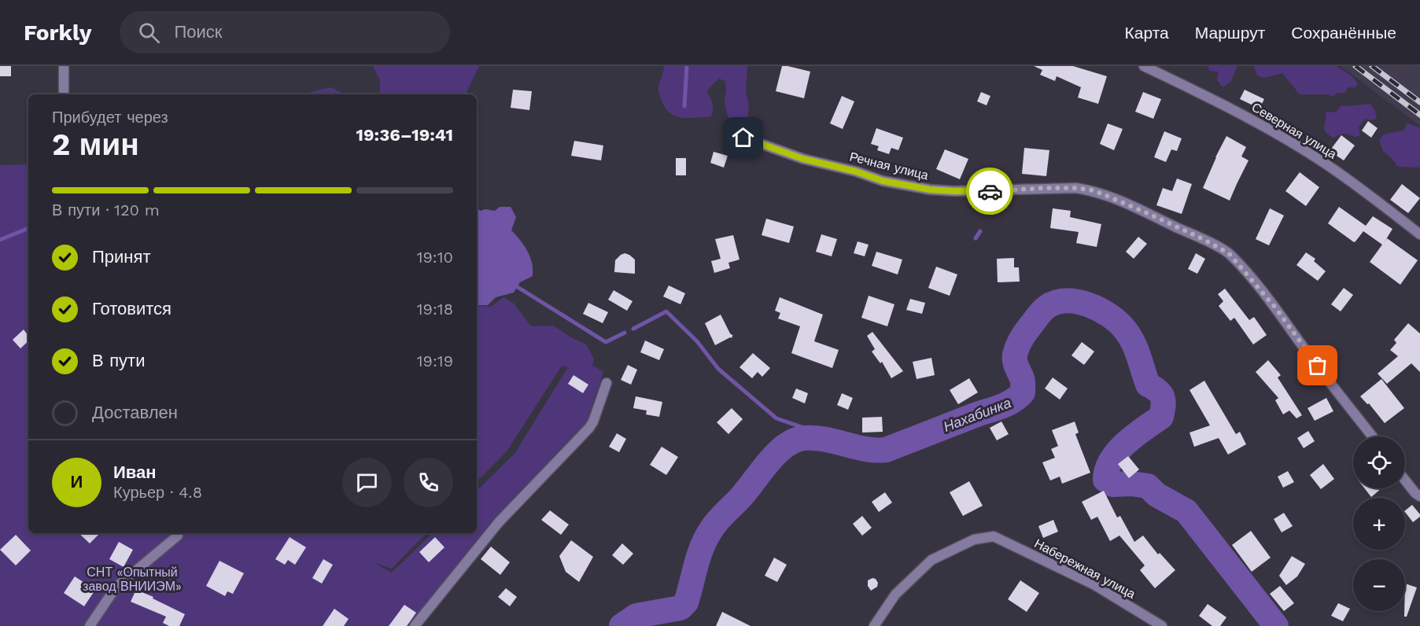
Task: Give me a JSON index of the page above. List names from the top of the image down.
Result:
{
  "streets": {
    "street": ["Северная улица", "Речная улица", "Набережная улица"]
  },
  "water": ["Нахабинка"],
  "parks": ["СНТ «Опытный завод ВНИИЭМ»"],
  "page": {
    "header": "Forkly",
    "search": "Поиск",
    "nav": ["Карта", "Маршрут", "Сохранённые"],
    "heading": ["2 мин", "Прибудет через", "19:36–19:41"],
    "panel": ["Иван", "Курьер · 4.8"],
    "bar": "В пути · 120 m",
    "list": [
      ["Принят", "19:10"],
      ["Готовится", "19:18"],
      ["В пути", "19:19"],
      "Доставлен"
    ],
    "map_buttons": ["+", "−"],
    "round": "И"
  }
}
